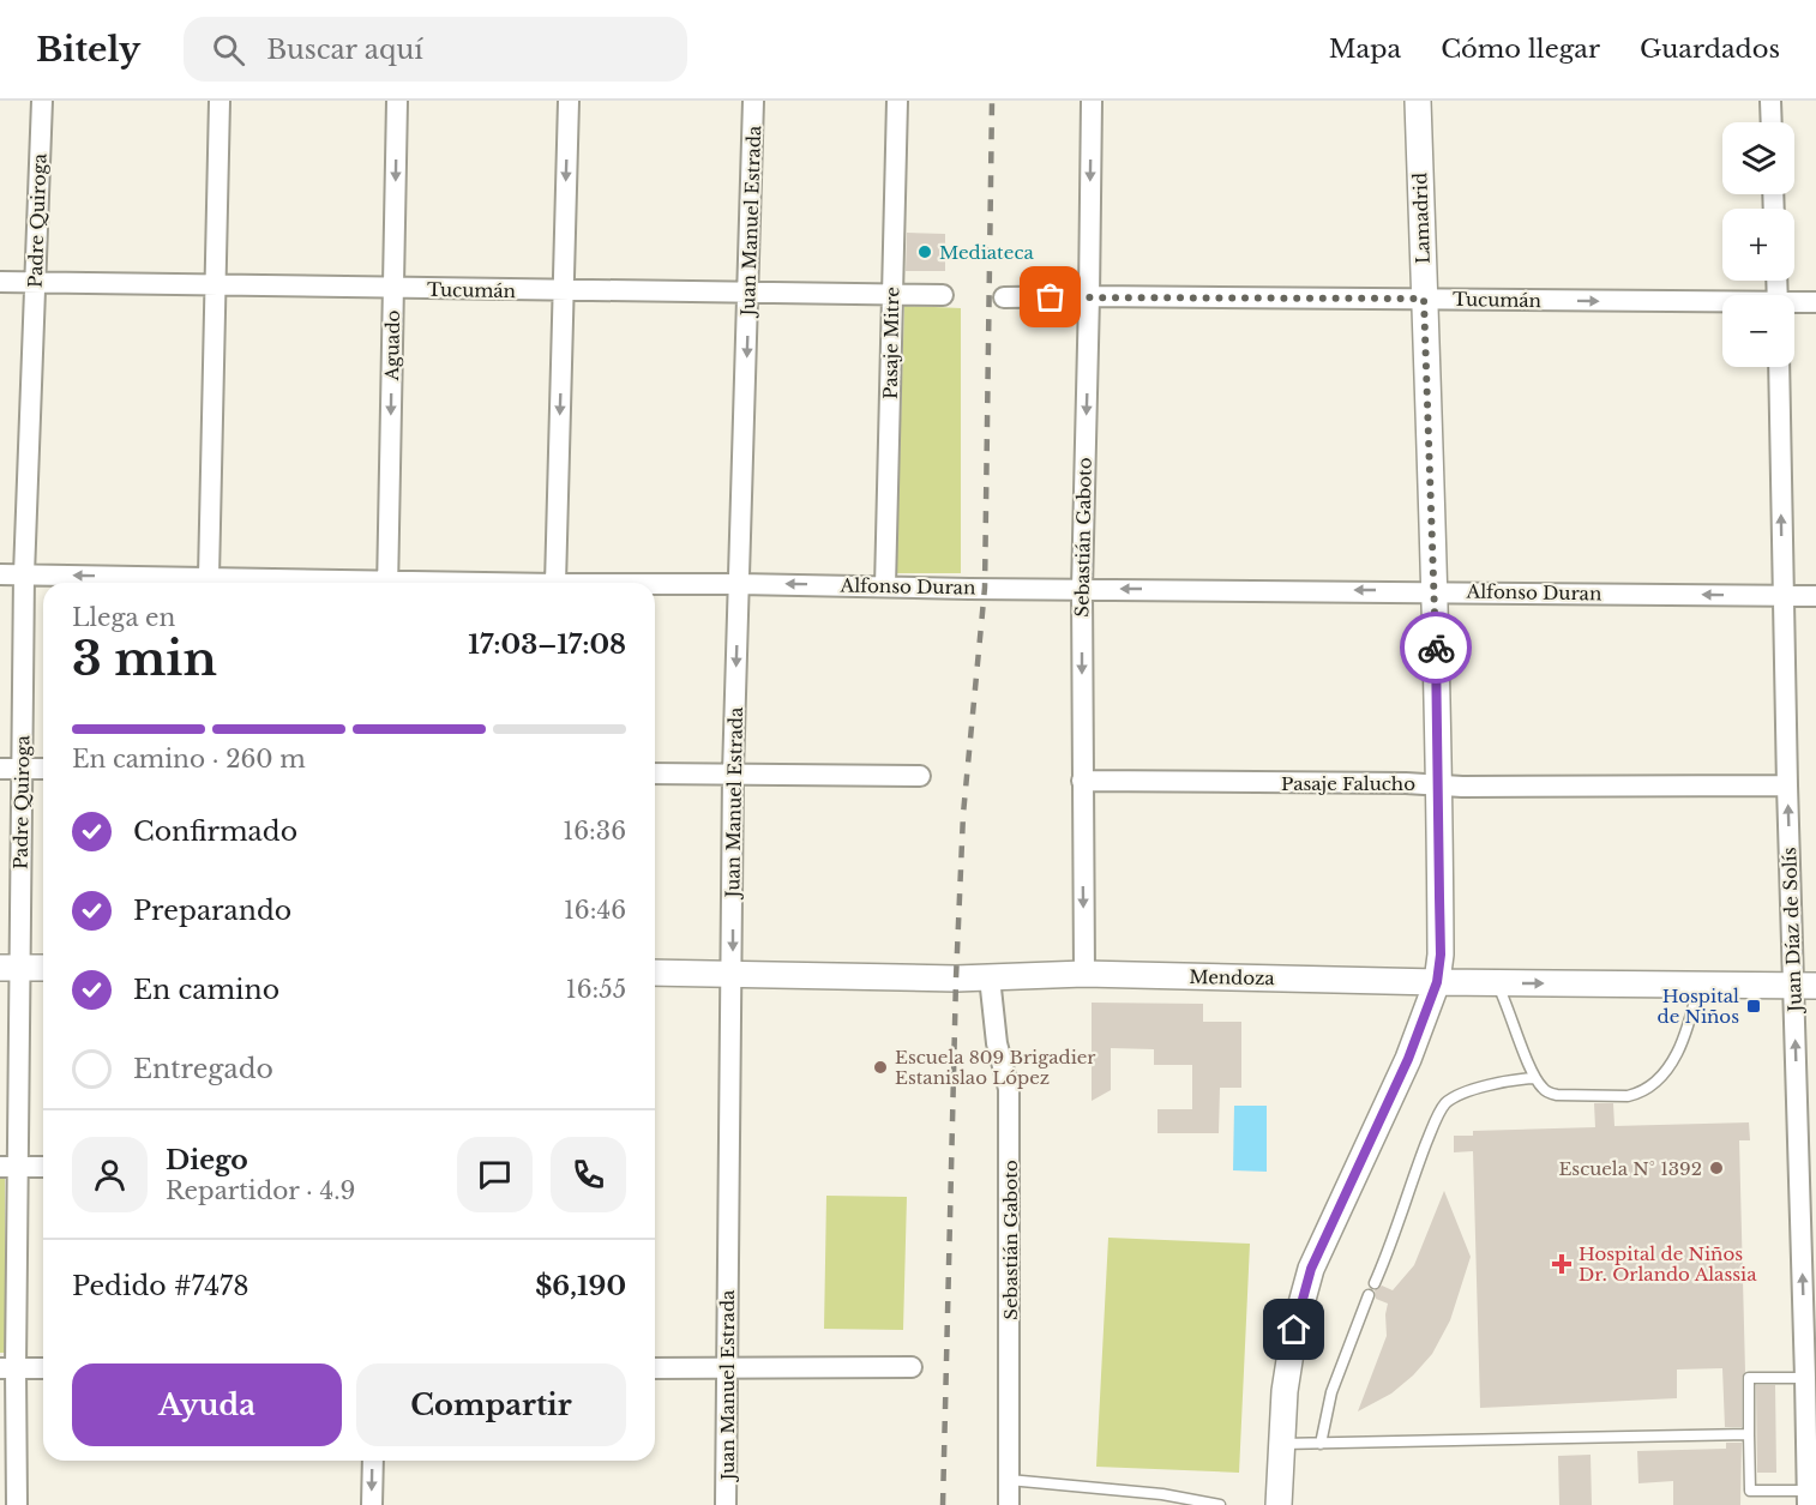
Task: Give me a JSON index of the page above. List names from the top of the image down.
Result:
{
  "streets": {
    "street": [
      "Lamadrid",
      "Padre Quiroga",
      "Juan Manuel Estrada",
      "Tucumán",
      "Pasaje Mitre",
      "Aguado",
      "Sebastián Gaboto",
      "Alfonso Duran",
      "Pasaje Falucho",
      "Juan Díaz de Solís",
      "Mendoza"
    ]
  },
  "crossings": [
    ["Lamadrid", "Tucumán"],
    ["Lamadrid", "Alfonso Duran"],
    ["Lamadrid", "Pasaje Falucho"],
    ["Lamadrid", "Mendoza"],
    ["Padre Quiroga", "Tucumán"],
    ["Padre Quiroga", "Alfonso Duran"],
    ["Juan Manuel Estrada", "Tucumán"],
    ["Juan Manuel Estrada", "Alfonso Duran"],
    ["Juan Manuel Estrada", "Mendoza"],
    ["Tucumán", "Pasaje Mitre"],
    ["Tucumán", "Aguado"],
    ["Tucumán", "Sebastián Gaboto"],
    ["Pasaje Mitre", "Alfonso Duran"],
    ["Sebastián Gaboto", "Alfonso Duran"],
    ["Sebastián Gaboto", "Pasaje Falucho"],
    ["Sebastián Gaboto", "Mendoza"],
    ["Alfonso Duran", "Juan Díaz de Solís"],
    ["Pasaje Falucho", "Juan Díaz de Solís"],
    ["Juan Díaz de Solís", "Mendoza"]
  ],
  "one_way": [
    "Juan Manuel Estrada",
    "Sebastián Gaboto",
    "Alfonso Duran",
    "Juan Díaz de Solís"
  ],
  "places": {
    "other": ["Mediateca", "Escuela 809 Brigadier Estanislao López", "Escuela N° 1392"],
    "transit": ["Hospital de Niños"],
    "health": ["Hospital de Niños Dr. Orlando Alassia"]
  },
  "page": {
    "header": "Bitely",
    "search": "Buscar aquí",
    "nav": ["Mapa", "Cómo llegar", "Guardados"],
    "map_buttons": ["+", "−"],
    "heading": ["3 min", "Llega en", "17:03–17:08"],
    "panel": [
      "Diego",
      "Repartidor · 4.9",
      "Pedido #7478",
      "$6,190"
    ],
    "bar": "En camino · 260 m",
    "list": [
      ["Confirmado", "16:36"],
      ["Preparando", "16:46"],
      ["En camino", "16:55"],
      "Entregado"
    ],
    "buttons": ["Ayuda", "Compartir"]
  }
}
